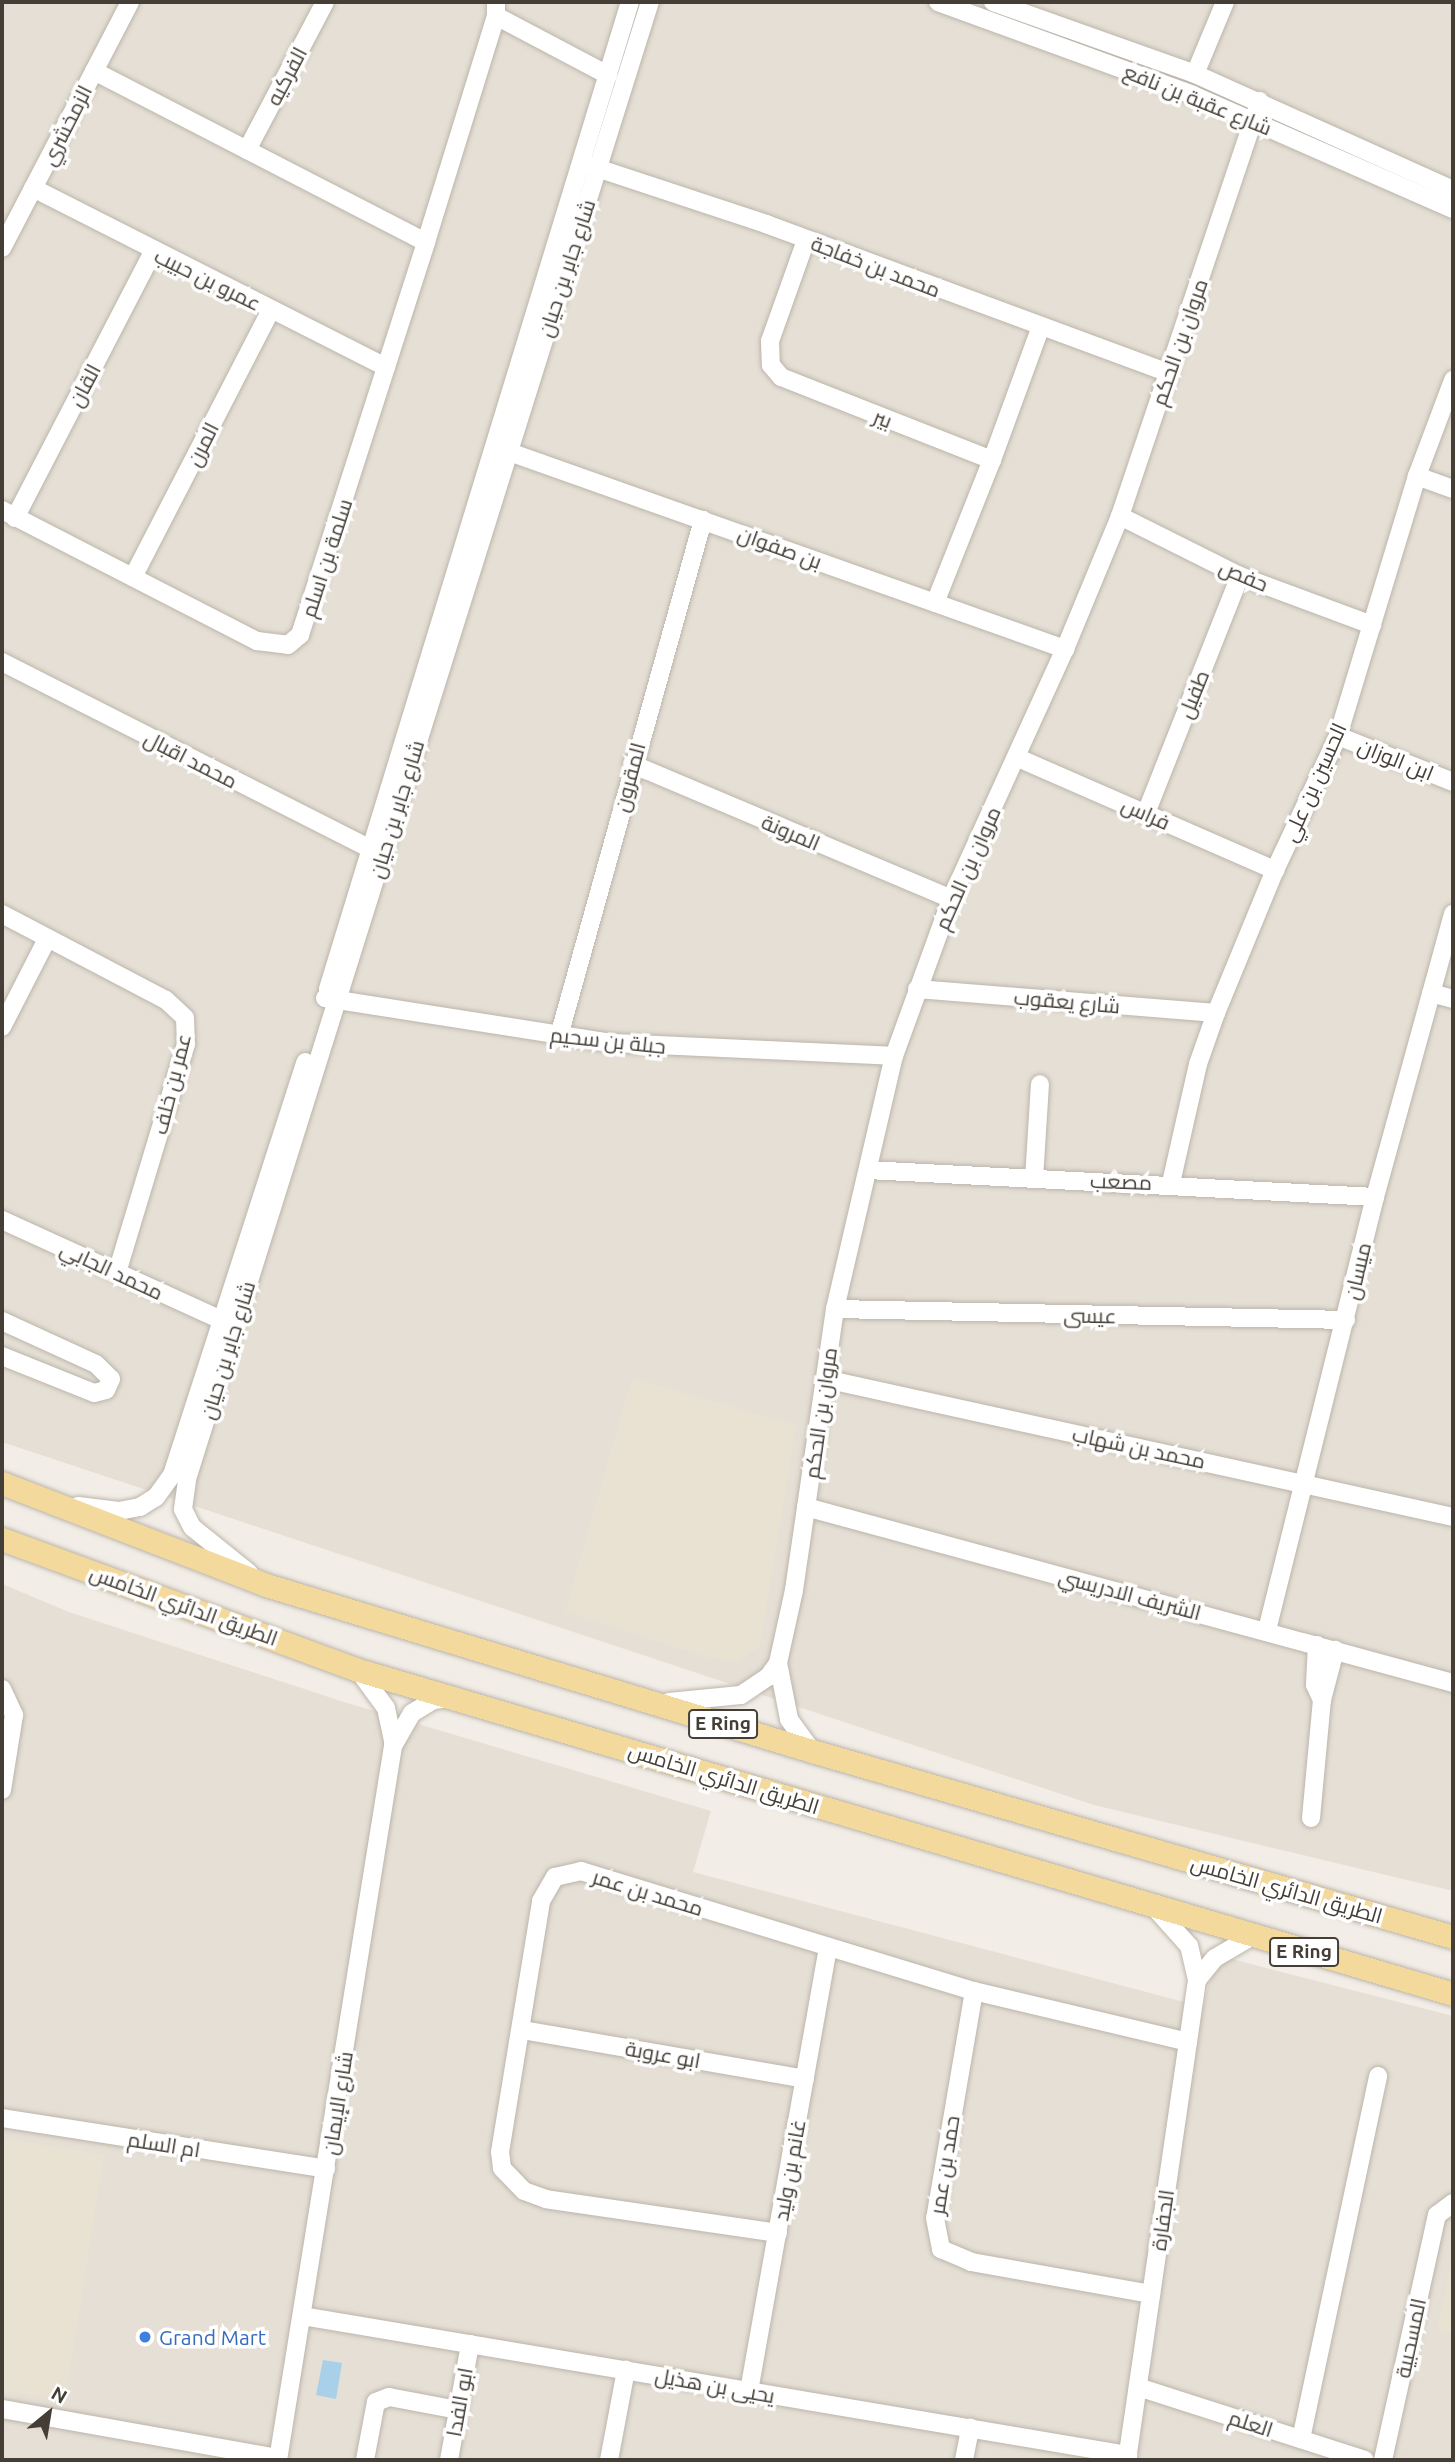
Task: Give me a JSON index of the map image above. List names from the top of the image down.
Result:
{
  "streets": {
    "main road": ["الطريق الدائري الخامس", "E Ring"],
    "street": [
      "الفركيه",
      "شارع عقبة بن نافع",
      "الزمخشري",
      "محمد بن خفاجة",
      "شارع جابر بن حيان",
      "عمرو بن حبيب",
      "مروان بن الحكم",
      "القان",
      "بير",
      "المرن",
      "بن صفوان",
      "سلمة بن اسلم",
      "حفص",
      "طفيل",
      "محمد اقبال",
      "ابن الوزان",
      "المقرون",
      "الحسين بن علي",
      "فراس",
      "المرونة",
      "شارع يعقوب",
      "جبلة بن سحيم",
      "عمر بن خلف",
      "مصعب",
      "محمد الجابي",
      "ميسان",
      "عيسى",
      "محمد بن شهاب",
      "الشريف الادريسي",
      "محمد بن عمر",
      "ابو عروبة",
      "شارع الإيمان",
      "ام السلم",
      "حمد بن عمر",
      "غانم بن وليد",
      "الجفارة",
      "المسحبية",
      "يحيى بن هذيل",
      "ابو الفدا",
      "العلم"
    ]
  },
  "crossings": [
    ["شارع عقبة بن نافع", "مروان بن الحكم"],
    ["الزمخشري", "عمرو بن حبيب"],
    ["محمد بن خفاجة", "شارع جابر بن حيان"],
    ["محمد بن خفاجة", "مروان بن الحكم"],
    ["محمد بن خفاجة", "بير"],
    ["شارع جابر بن حيان", "بن صفوان"],
    ["شارع جابر بن حيان", "محمد اقبال"],
    ["شارع جابر بن حيان", "جبلة بن سحيم"],
    ["شارع جابر بن حيان", "محمد الجابي"],
    ["شارع جابر بن حيان", "الطريق الدائري الخامس"],
    ["عمرو بن حبيب", "القان"],
    ["عمرو بن حبيب", "المرن"],
    ["عمرو بن حبيب", "سلمة بن اسلم"],
    ["مروان بن الحكم", "بن صفوان"],
    ["مروان بن الحكم", "حفص"],
    ["مروان بن الحكم", "فراس"],
    ["مروان بن الحكم", "المرونة"],
    ["مروان بن الحكم", "شارع يعقوب"],
    ["مروان بن الحكم", "جبلة بن سحيم"],
    ["مروان بن الحكم", "مصعب"],
    ["مروان بن الحكم", "عيسى"],
    ["مروان بن الحكم", "محمد بن شهاب"],
    ["مروان بن الحكم", "الشريف الادريسي"],
    ["مروان بن الحكم", "الطريق الدائري الخامس"],
    ["القان", "سلمة بن اسلم"],
    ["المرن", "سلمة بن اسلم"],
    ["بن صفوان", "المقرون"],
    ["حفص", "طفيل"],
    ["حفص", "الحسين بن علي"],
    ["طفيل", "فراس"],
    ["ابن الوزان", "الحسين بن علي"],
    ["المقرون", "المرونة"],
    ["المقرون", "جبلة بن سحيم"],
    ["الحسين بن علي", "فراس"],
    ["الحسين بن علي", "شارع يعقوب"],
    ["الحسين بن علي", "مصعب"],
    ["عمر بن خلف", "محمد الجابي"],
    ["مصعب", "ميسان"],
    ["ميسان", "عيسى"],
    ["ميسان", "محمد بن شهاب"],
    ["ميسان", "الشريف الادريسي"],
    ["الطريق الدائري الخامس", "شارع الإيمان"],
    ["الطريق الدائري الخامس", "الجفارة"],
    ["محمد بن عمر", "ابو عروبة"],
    ["محمد بن عمر", "حمد بن عمر"],
    ["محمد بن عمر", "غانم بن وليد"],
    ["محمد بن عمر", "الجفارة"],
    ["ابو عروبة", "غانم بن وليد"],
    ["شارع الإيمان", "ام السلم"],
    ["شارع الإيمان", "يحيى بن هذيل"],
    ["حمد بن عمر", "الجفارة"],
    ["غانم بن وليد", "يحيى بن هذيل"],
    ["الجفارة", "يحيى بن هذيل"],
    ["الجفارة", "العلم"],
    ["يحيى بن هذيل", "ابو الفدا"]
  ],
  "places": ["Grand Mart"],
  "north": "top right"
}
